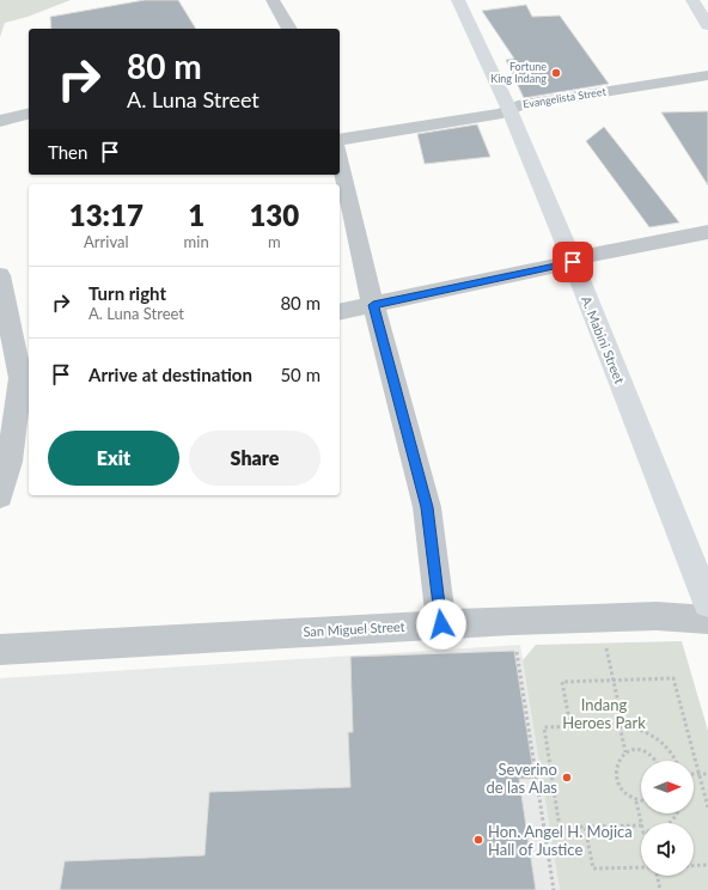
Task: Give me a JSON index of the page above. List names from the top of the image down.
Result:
{
  "streets": {
    "main road": ["A. Mabini Street"],
    "street": ["Evangelista Street", "San Miguel Street"]
  },
  "crossings": [
    ["Evangelista Street", "A. Mabini Street"]
  ],
  "parks": ["Indang Heroes Park"],
  "places": ["Fortune King Indang", "Severino de las Alas", "Hon. Angel H. Mojica Hall of Justice"],
  "north": "right",
  "page": {
    "turn": ["80 m", "A. Luna Street"],
    "then": "Then",
    "eta": [
      "13:17",
      "Arrival",
      "1",
      "min",
      "130",
      "m"
    ],
    "list": [
      {
        "name": "Turn right",
        "note": "A. Luna Street",
        "value": "80 m"
      },
      {
        "name": "Arrive at destination",
        "value": "50 m"
      }
    ],
    "buttons": ["Exit", "Share"]
  }
}
